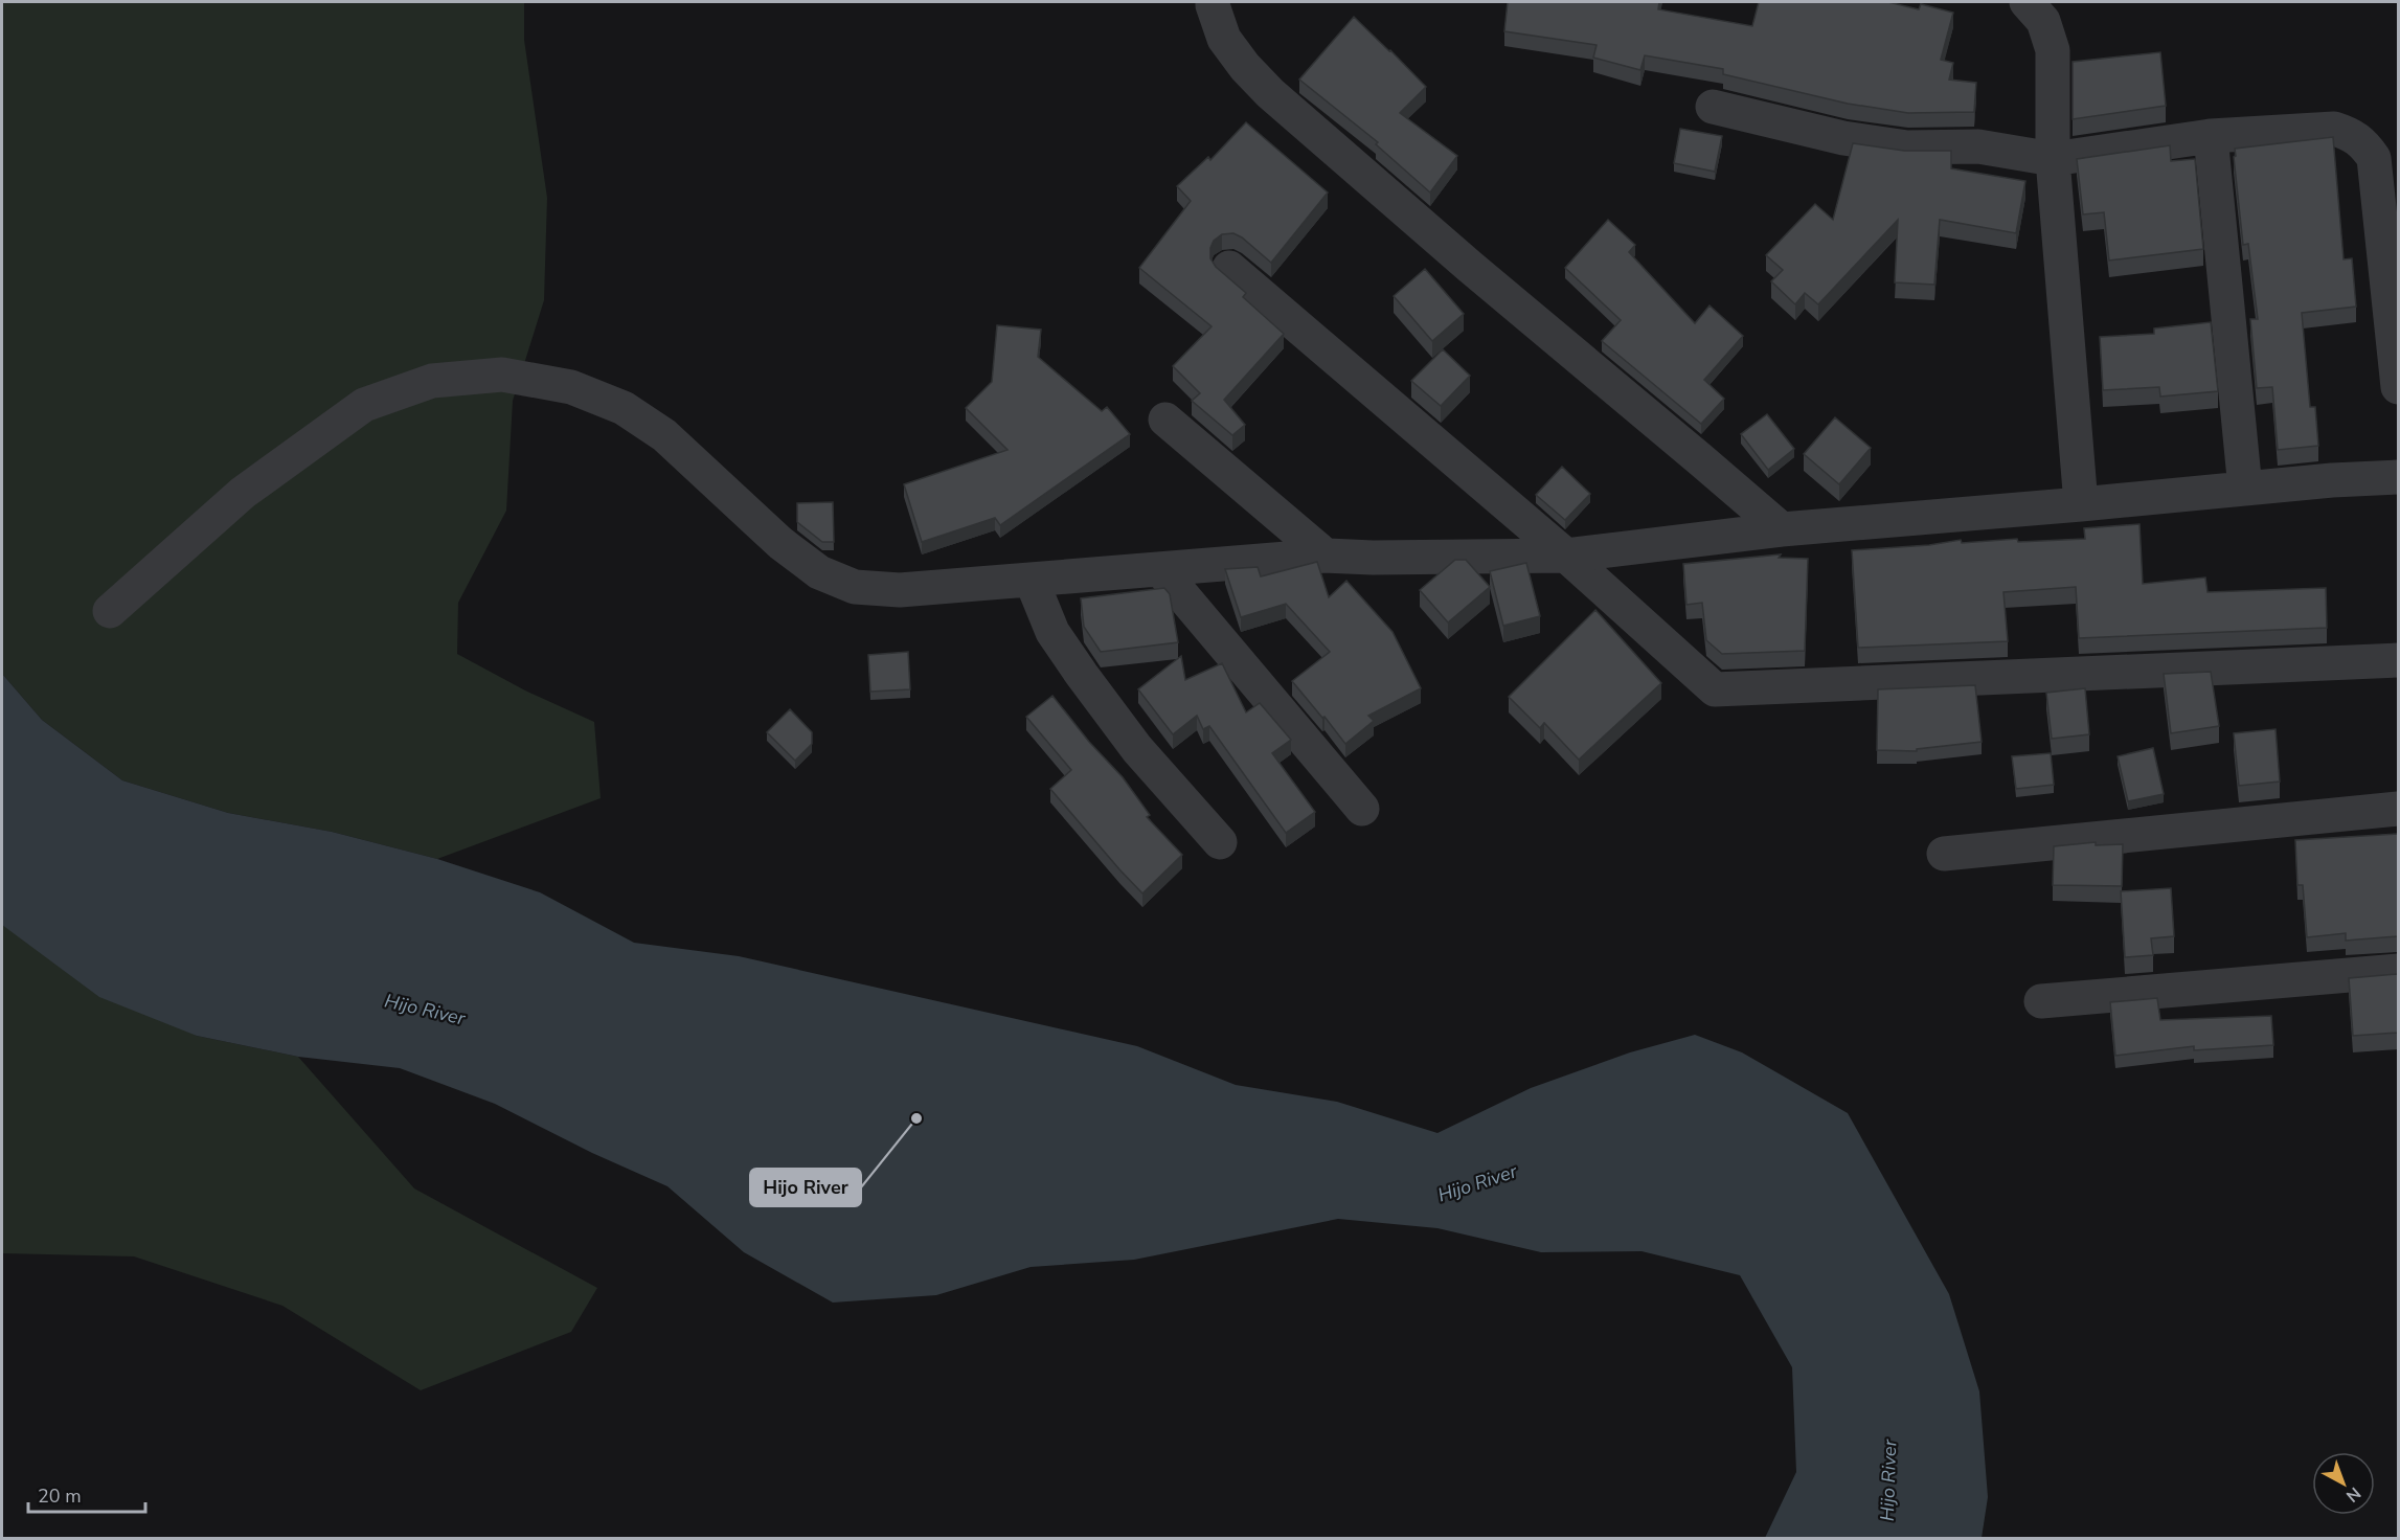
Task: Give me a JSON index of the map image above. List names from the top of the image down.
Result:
{
  "water": ["Hijo River"],
  "places": ["Hijo River"],
  "scale_bar": "20 m",
  "north": "bottom right"
}
